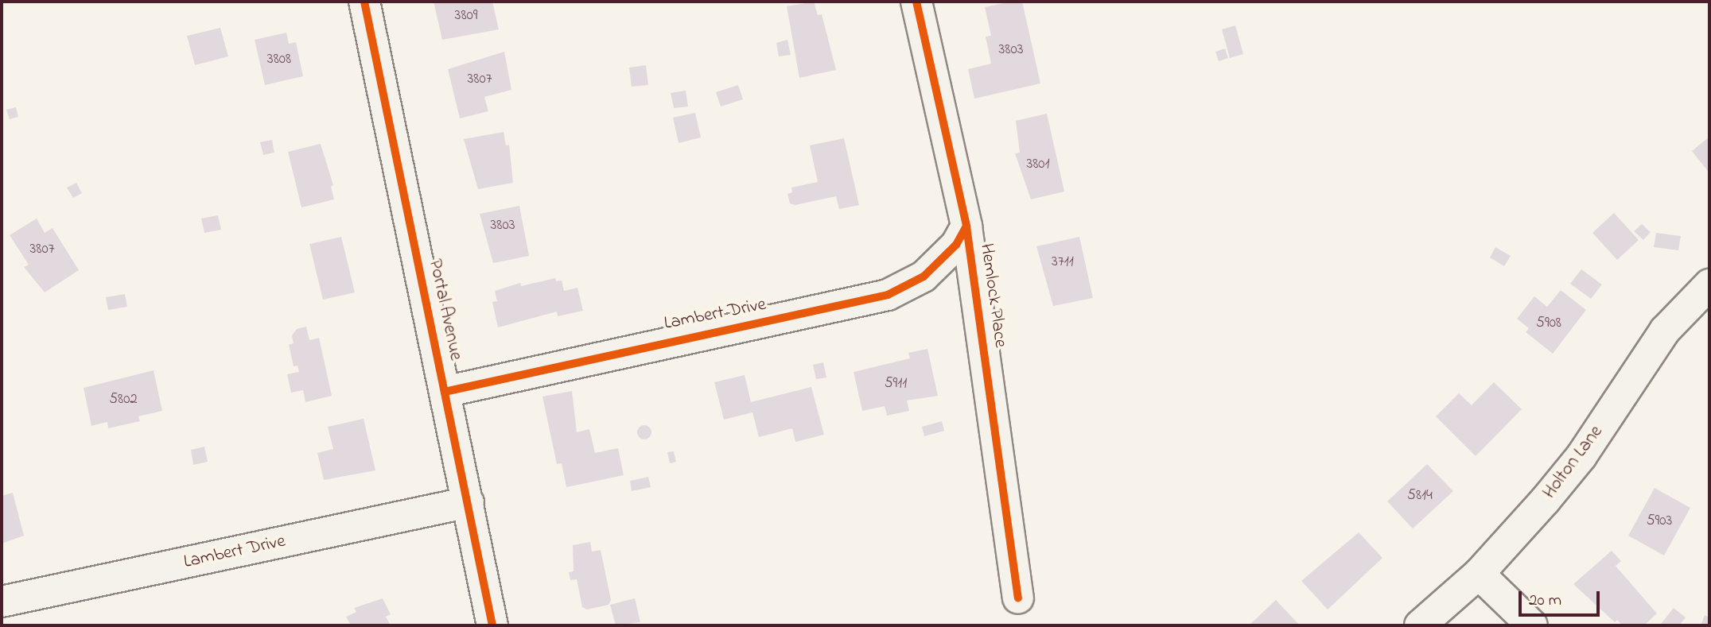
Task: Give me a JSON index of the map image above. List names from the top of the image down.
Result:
{
  "streets": {
    "street": [
      "Hemlock Place",
      "Portal Avenue",
      "Lambert Drive",
      "Holton Lane"
    ]
  },
  "crossings": [
    ["Hemlock Place", "Lambert Drive"],
    ["Portal Avenue", "Lambert Drive"]
  ],
  "house_numbers": [
    "3809",
    "3803",
    "3808",
    "3807",
    "3801",
    "3803",
    "3807",
    "3711",
    "5908",
    "5911",
    "5802",
    "5814",
    "5903"
  ],
  "scale_bar": "20 m"
}
